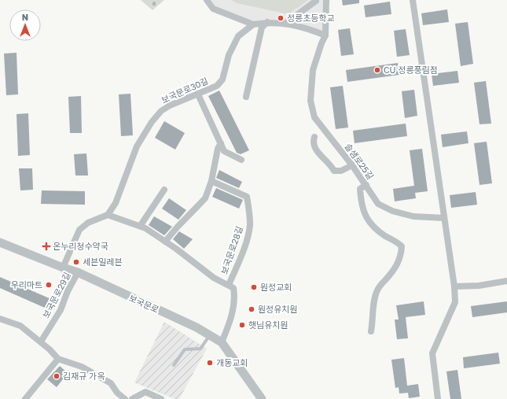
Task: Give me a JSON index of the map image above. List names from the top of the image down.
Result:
{
  "streets": {
    "street": [
      "보국문로30길",
      "솔샘로25길",
      "보국문로28길",
      "보국문로29길",
      "보국문로"
    ]
  },
  "crossings": [
    ["보국문로28길", "보국문로"],
    ["보국문로29길", "보국문로"]
  ],
  "places": {
    "other": [
      "정릉초등학교",
      "CU 정릉풍림점",
      "세븐일레븐",
      "우리마트",
      "원정교회",
      "원정유치원",
      "햇님유치원",
      "개동교회",
      "김재규 가옥"
    ],
    "health": ["온누리청수약국"]
  },
  "north": "top"
}
